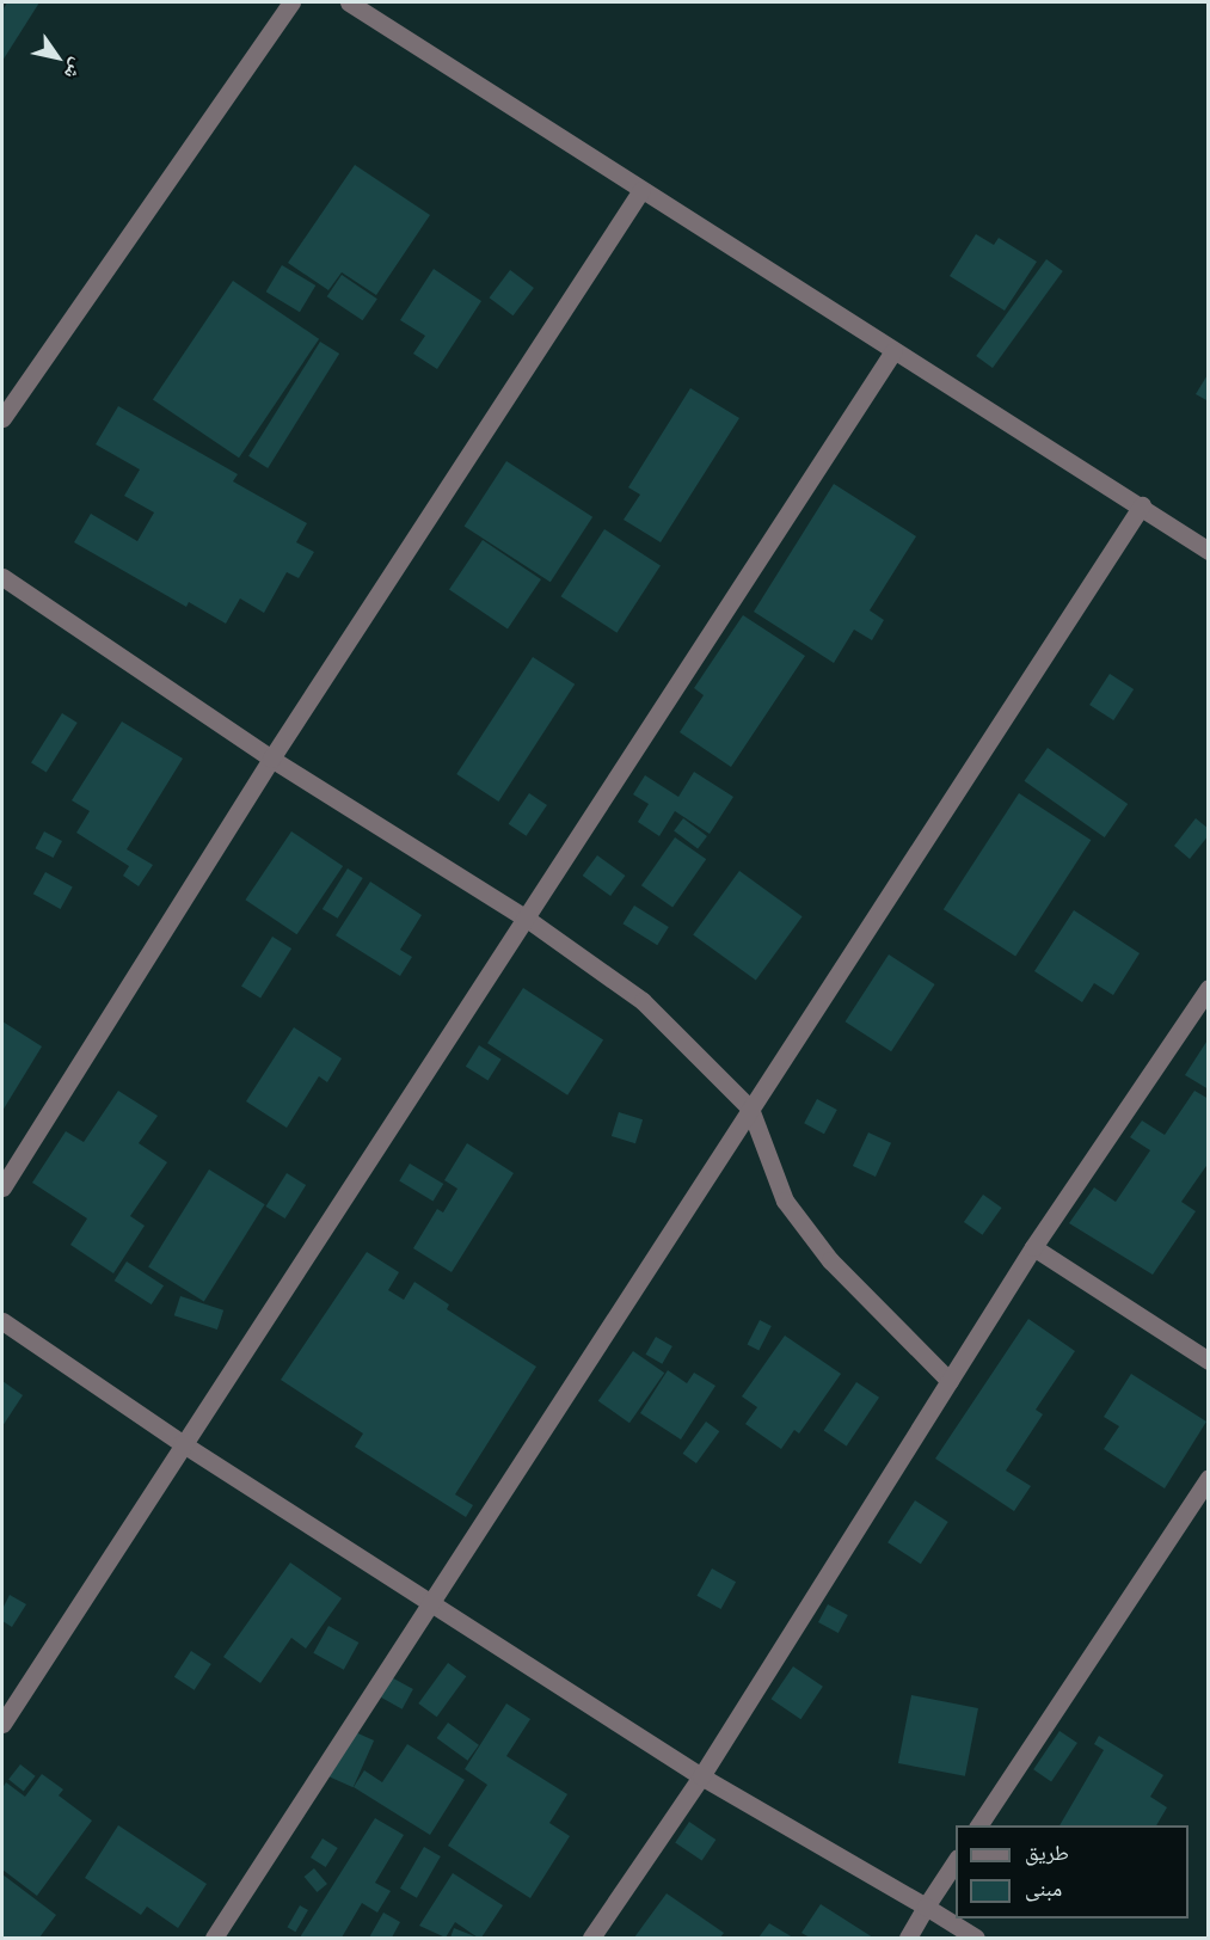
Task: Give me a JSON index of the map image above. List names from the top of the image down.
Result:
{
  "legend": ["طريق", "مبنى"],
  "north": "bottom right"
}
